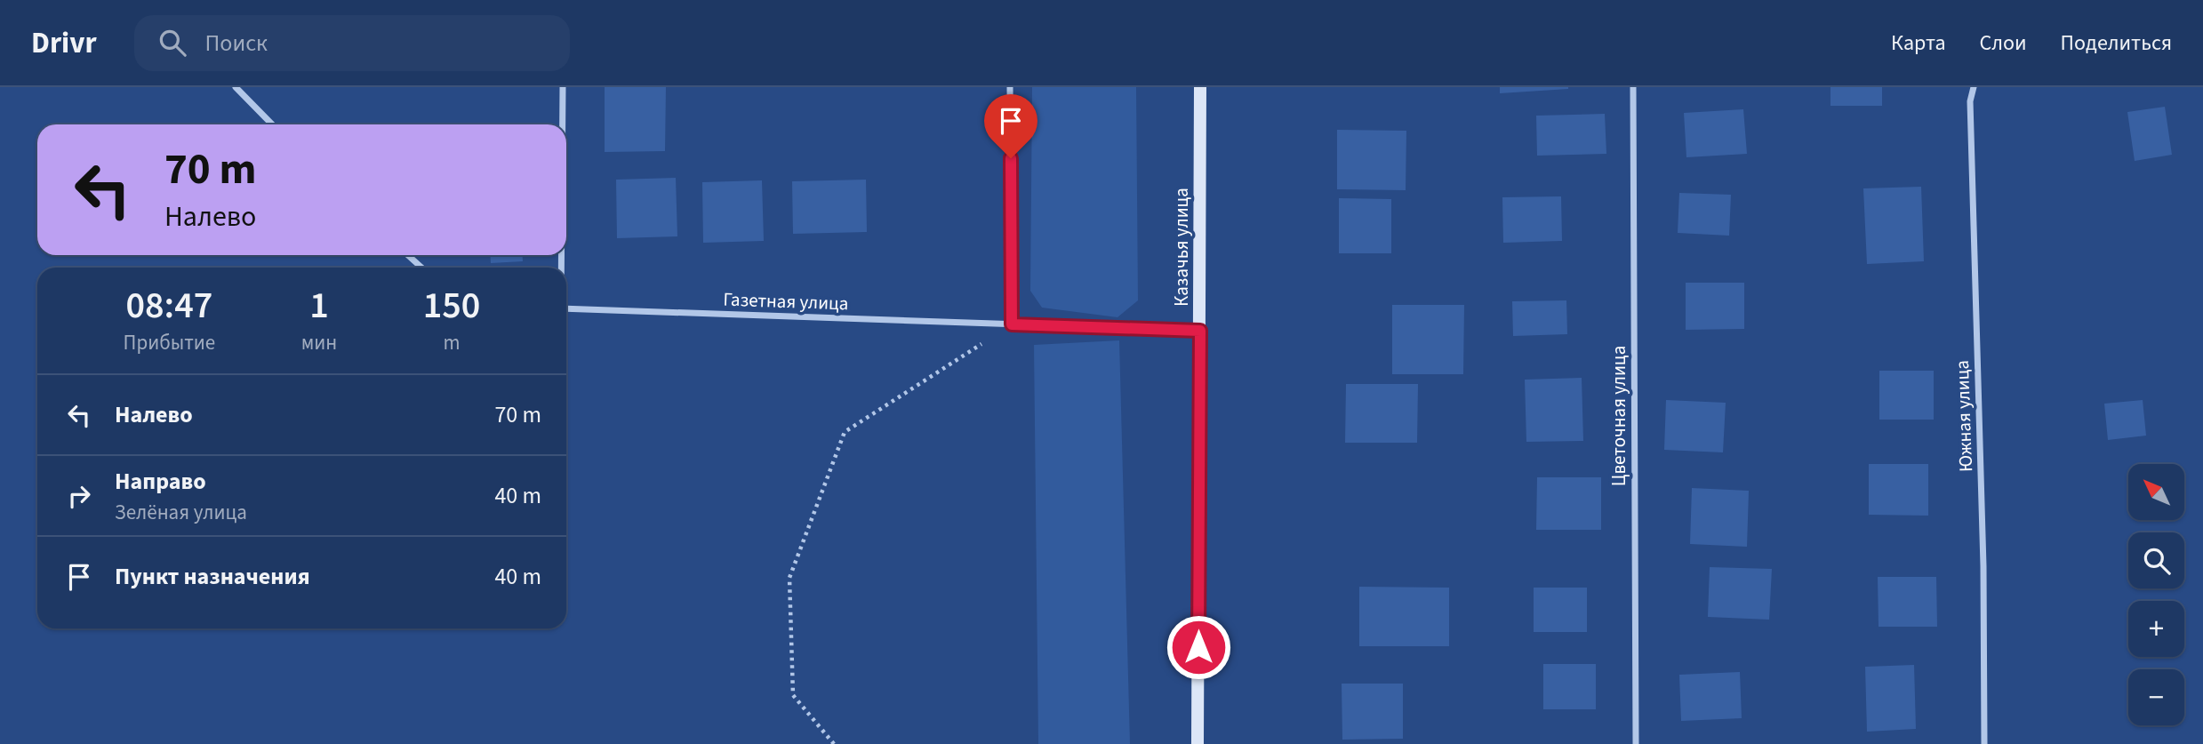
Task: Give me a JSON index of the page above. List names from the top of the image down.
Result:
{
  "streets": {
    "main road": ["Казачья улица"],
    "street": ["Газетная улица", "Цветочная улица", "Южная улица"]
  },
  "crossings": [
    ["Казачья улица", "Газетная улица"]
  ],
  "north": "top left",
  "page": {
    "header": "Drivr",
    "search": "Поиск",
    "nav": ["Карта", "Слои", "Поделиться"],
    "turn": ["70 m", "Налево"],
    "eta": [
      "08:47",
      "Прибытие",
      "1",
      "мин",
      "150",
      "m"
    ],
    "list": [
      {
        "name": "Налево",
        "value": "70 m"
      },
      {
        "name": "Направо",
        "note": "Зелёная улица",
        "value": "40 m"
      },
      {
        "name": "Пункт назначения",
        "value": "40 m"
      }
    ],
    "map_buttons": ["+", "−"]
  }
}
